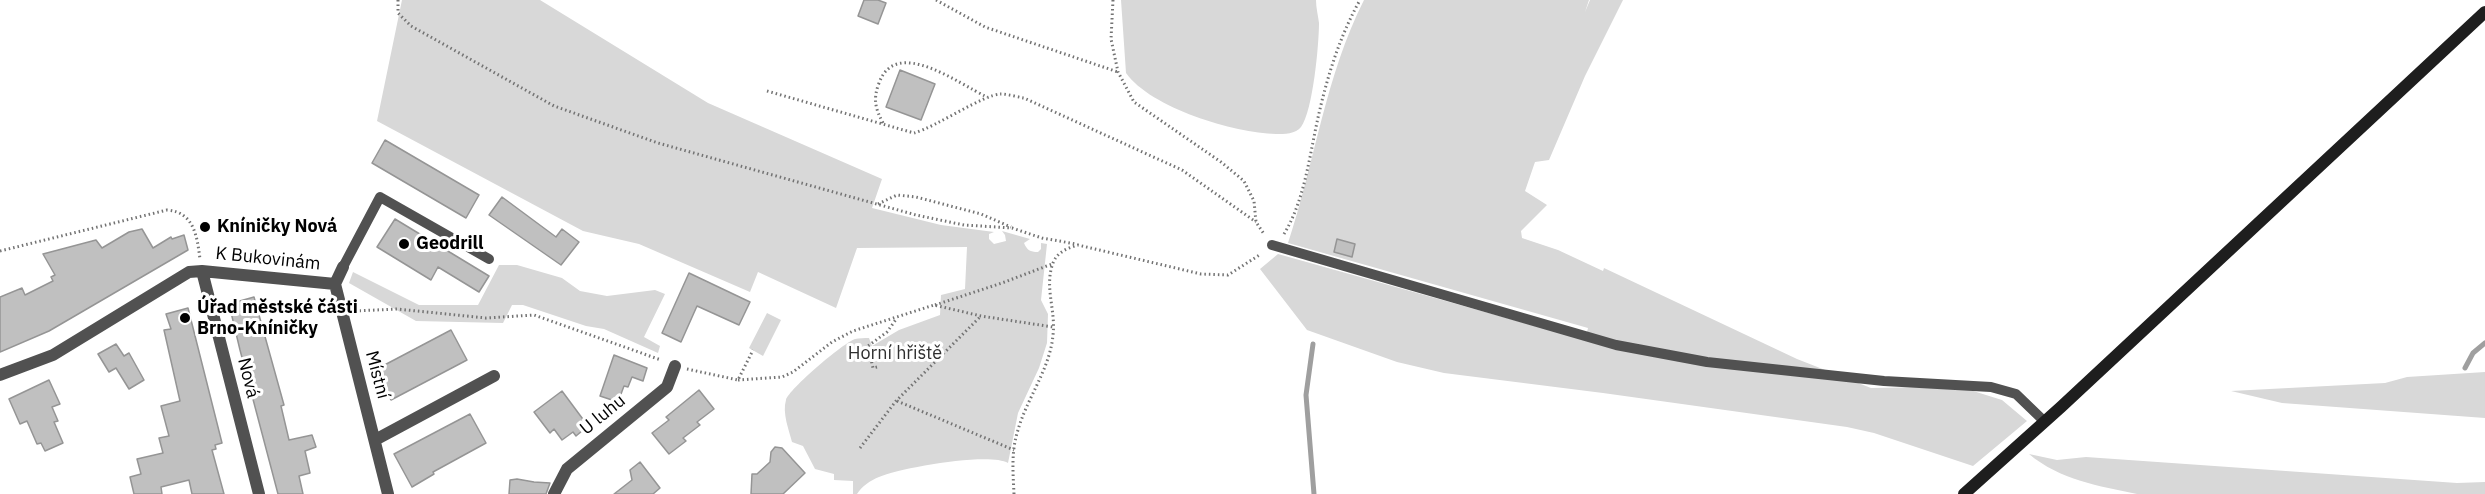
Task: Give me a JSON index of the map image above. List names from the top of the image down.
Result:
{
  "streets": {
    "street": [
      "K Bukovinám",
      "Místní",
      "Nová",
      "U luhu"
    ]
  },
  "crossings": [
    ["K Bukovinám", "Místní"],
    ["K Bukovinám", "Nová"]
  ],
  "parks": ["Horní hřiště"],
  "places": ["Kníničky Nová", "Geodrill", "Úřad městské části Brno-Kníničky"]
}
